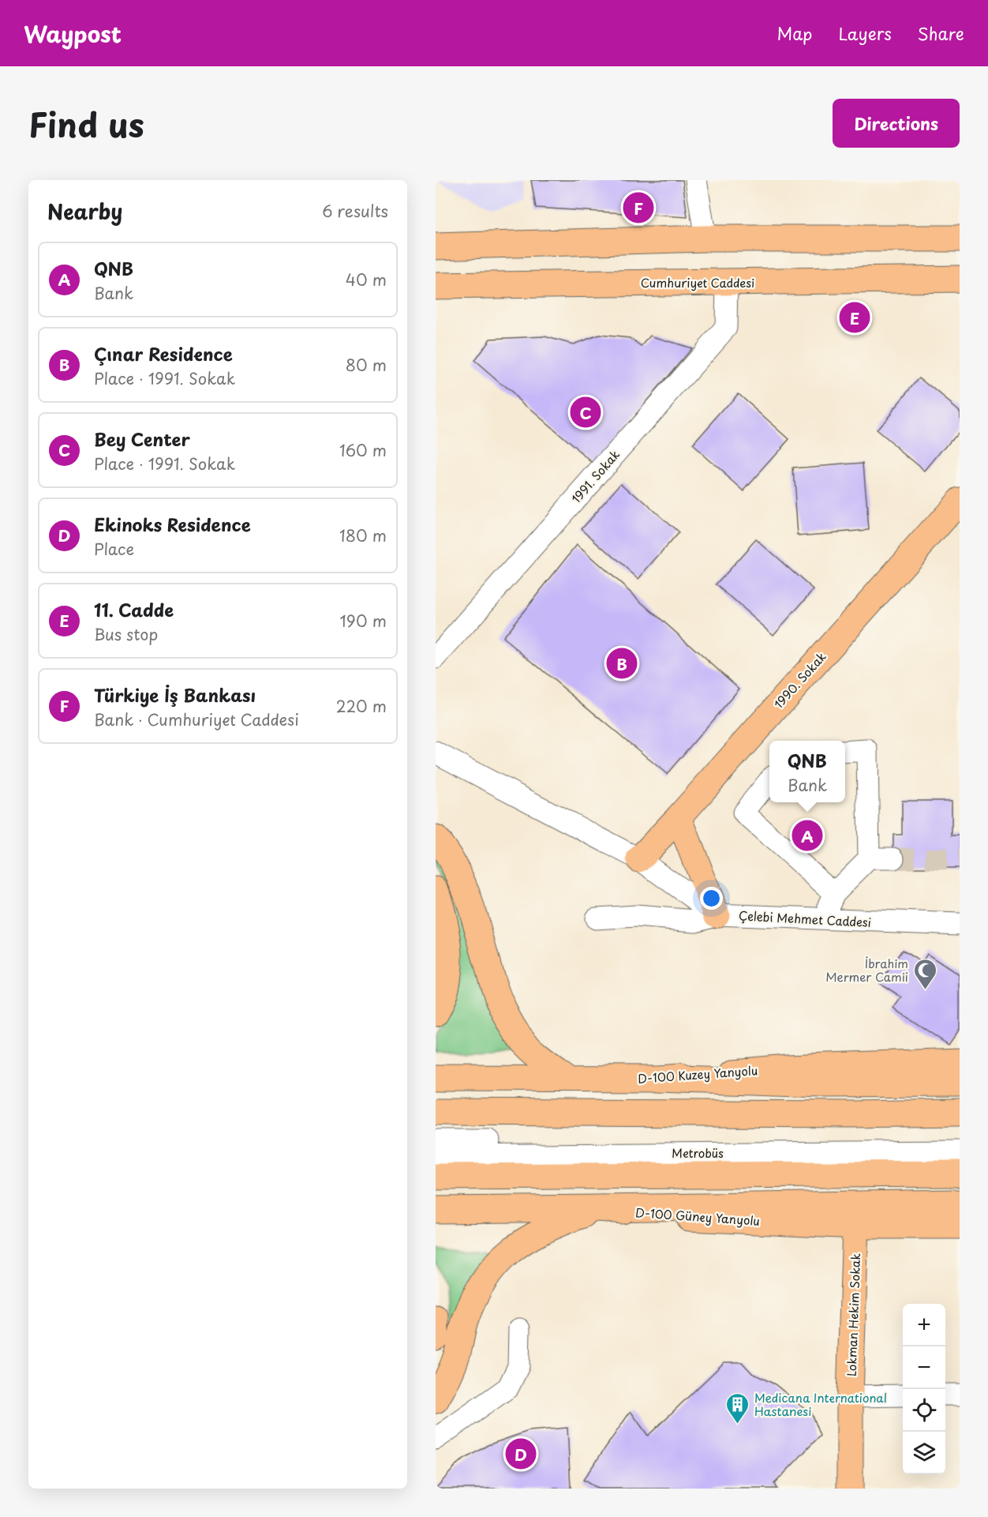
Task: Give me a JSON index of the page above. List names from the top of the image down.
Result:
{
  "streets": {
    "main road": [
      "Cumhuriyet Caddesi",
      "1990. Sokak",
      "D-100 Kuzey Yanyolu",
      "D-100 Güney Yanyolu",
      "Lokman Hekim Sokak"
    ],
    "street": ["1991. Sokak", "Çelebi Mehmet Caddesi", "Metrobüs"]
  },
  "crossings": [
    ["Cumhuriyet Caddesi", "1991. Sokak"],
    ["D-100 Güney Yanyolu", "Lokman Hekim Sokak"]
  ],
  "places": {
    "mosque": ["İbrahim Mermer Camii"],
    "building": ["Medicana International Hastanesi"]
  },
  "page": {
    "header": "Waypost",
    "nav": ["Map", "Layers", "Share"],
    "title": "Find us",
    "buttons": "Directions",
    "heading": ["Nearby", "6 results"],
    "pins": [
      "F",
      "E",
      "C",
      "B",
      "A",
      "D"
    ],
    "list": [
      {
        "mark": "A",
        "name": "QNB",
        "note": "Bank",
        "value": "40 m"
      },
      {
        "mark": "B",
        "name": "Çınar Residence",
        "note": "Place · 1991. Sokak",
        "value": "80 m"
      },
      {
        "mark": "C",
        "name": "Bey Center",
        "note": "Place · 1991. Sokak",
        "value": "160 m"
      },
      {
        "mark": "D",
        "name": "Ekinoks Residence",
        "note": "Place",
        "value": "180 m"
      },
      {
        "mark": "E",
        "name": "11. Cadde",
        "note": "Bus stop",
        "value": "190 m"
      },
      {
        "mark": "F",
        "name": "Türkiye İş Bankası",
        "note": "Bank · Cumhuriyet Caddesi",
        "value": "220 m"
      }
    ],
    "popup": ["QNB", "Bank"],
    "map_buttons": ["+", "−"]
  }
}
